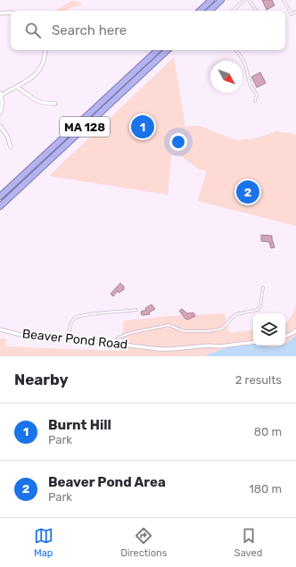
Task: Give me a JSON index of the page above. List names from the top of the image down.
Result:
{
  "streets": {
    "highway": ["MA 128"],
    "street": ["Beaver Pond Road"]
  },
  "north": "bottom right",
  "page": {
    "search": "Search here",
    "pins": ["1", "2"],
    "heading": ["Nearby", "2 results"],
    "list": [
      {
        "mark": "1",
        "name": "Burnt Hill",
        "note": "Park",
        "value": "80 m"
      },
      {
        "mark": "2",
        "name": "Beaver Pond Area",
        "note": "Park",
        "value": "180 m"
      }
    ],
    "nav": ["Map", "Directions", "Saved"]
  }
}
